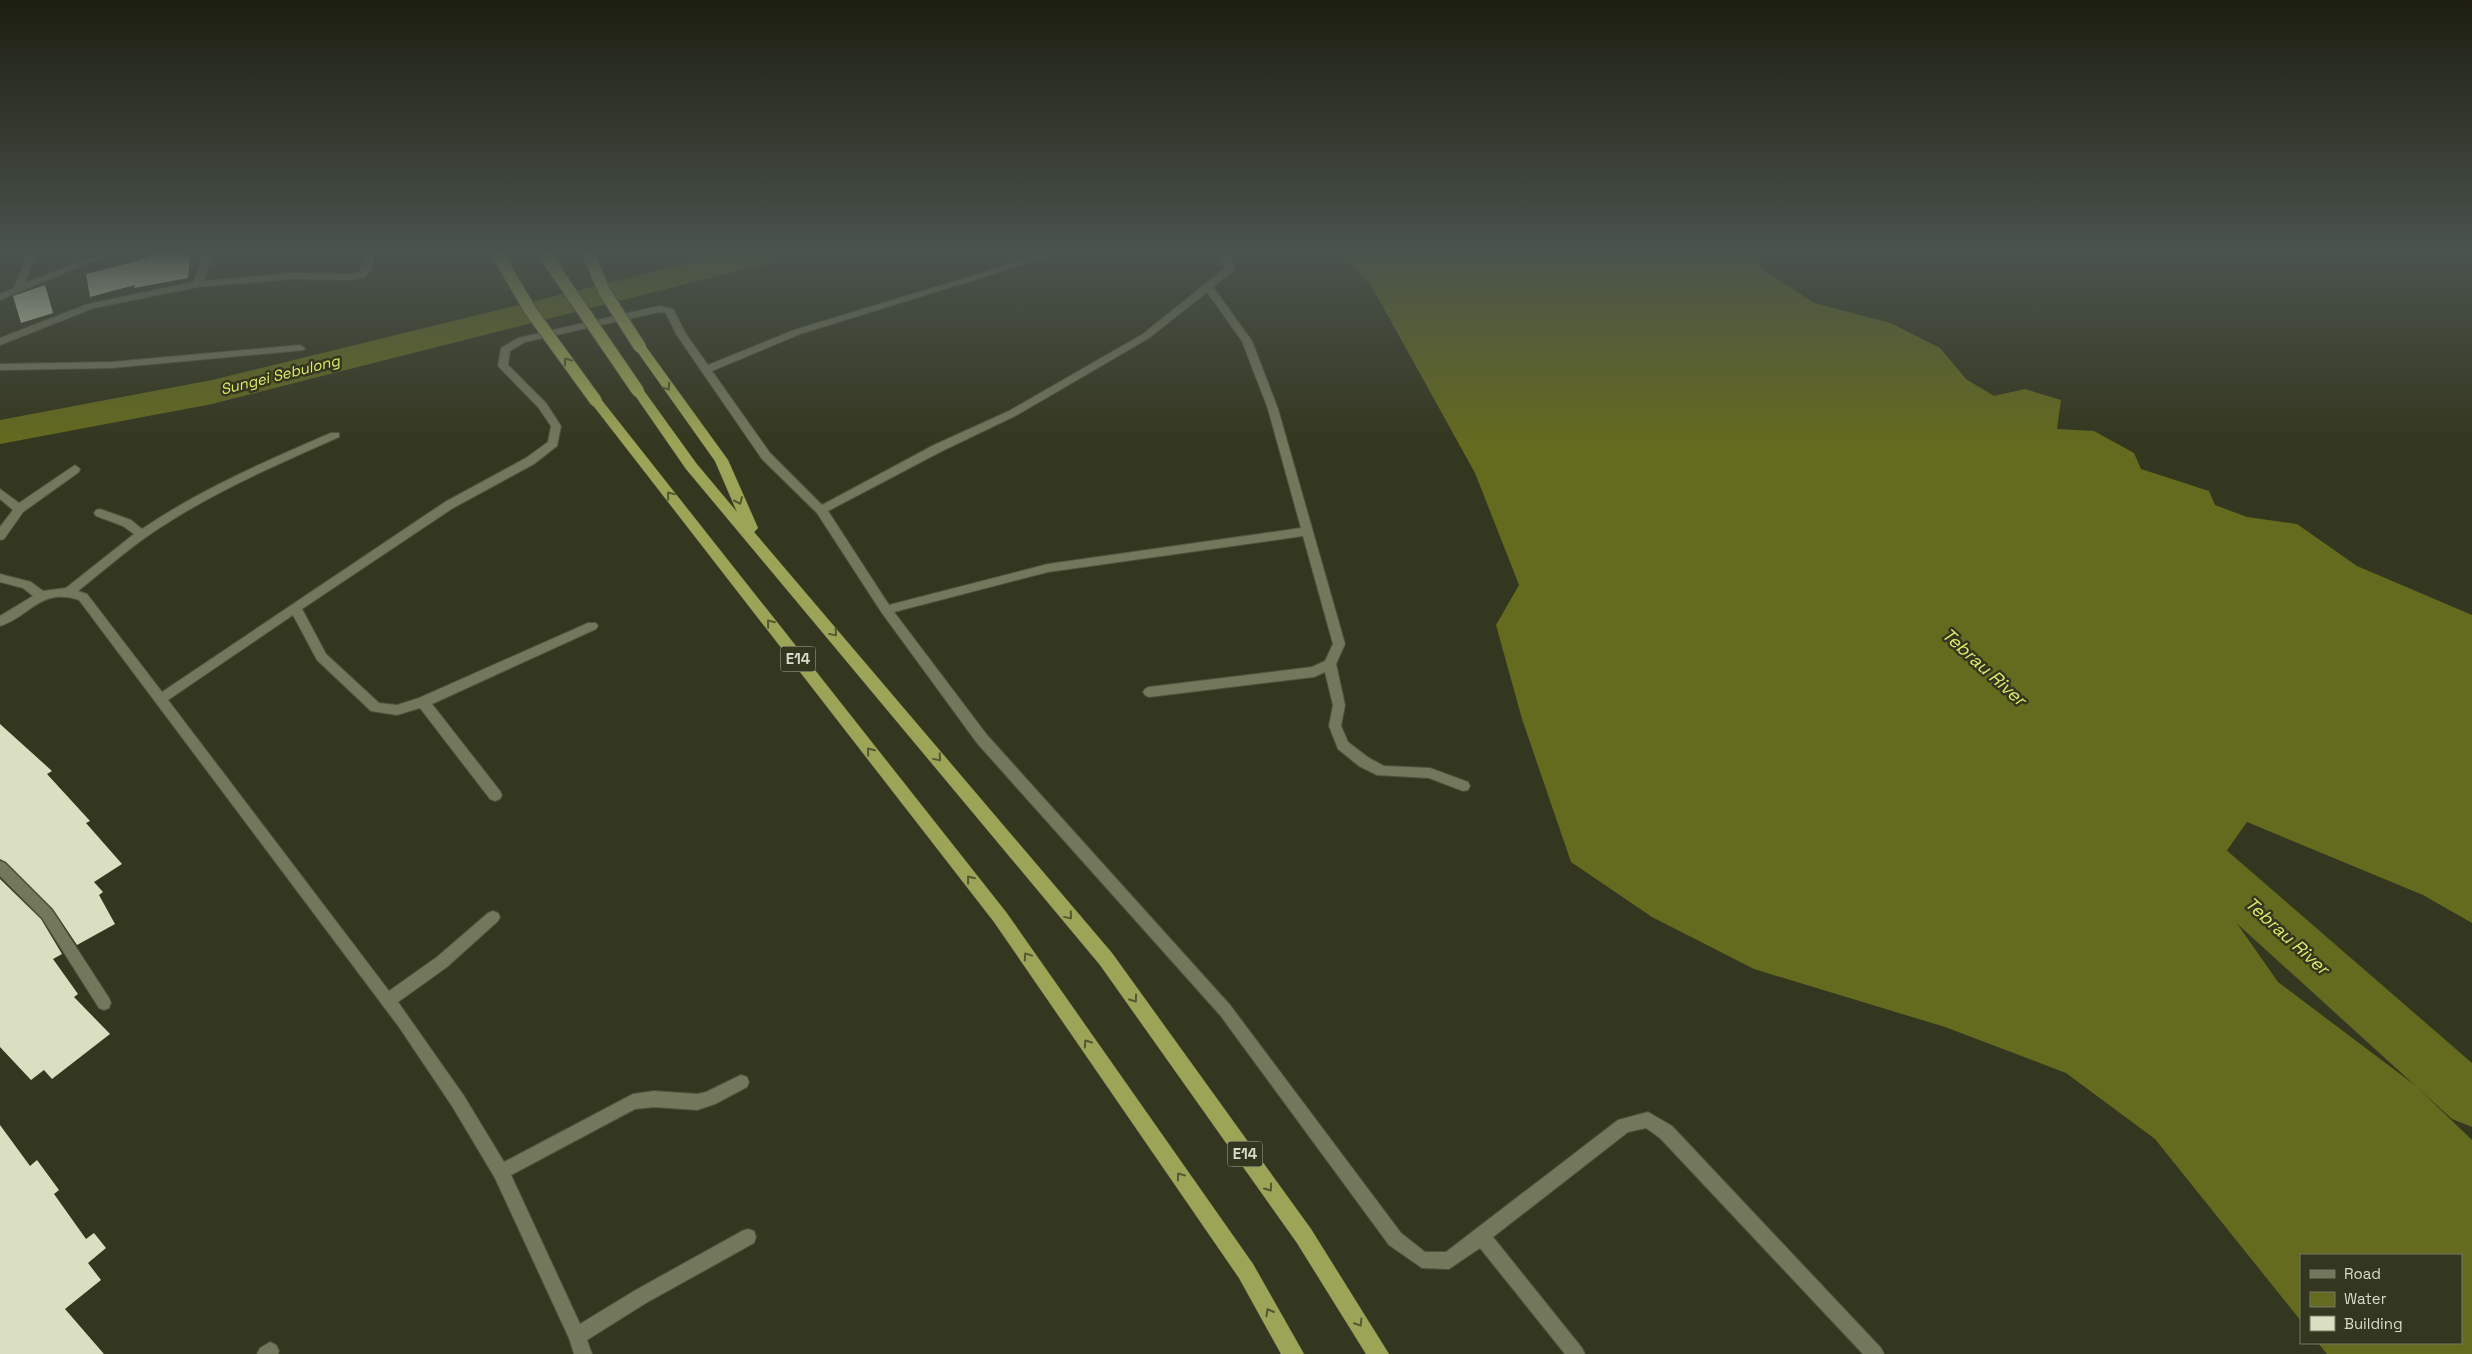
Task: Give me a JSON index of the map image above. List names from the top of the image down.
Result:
{
  "streets": {
    "highway": ["E14"]
  },
  "water": ["Sungei Sebulong", "Tebrau River"],
  "legend": ["Road", "Water", "Building"]
}
